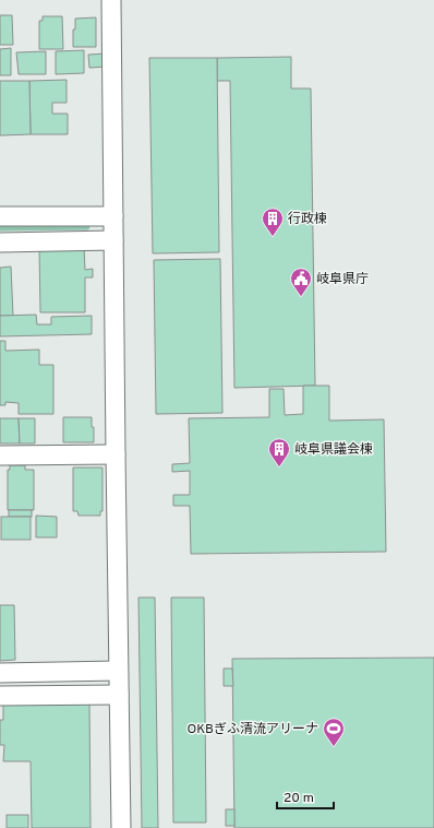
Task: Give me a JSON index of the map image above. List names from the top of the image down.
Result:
{
  "places": {
    "building": ["行政棟", "岐阜県議会棟"],
    "public building": ["岐阜県庁"],
    "sports": ["OKBぎふ清流アリーナ"]
  },
  "scale_bar": "20 m"
}
